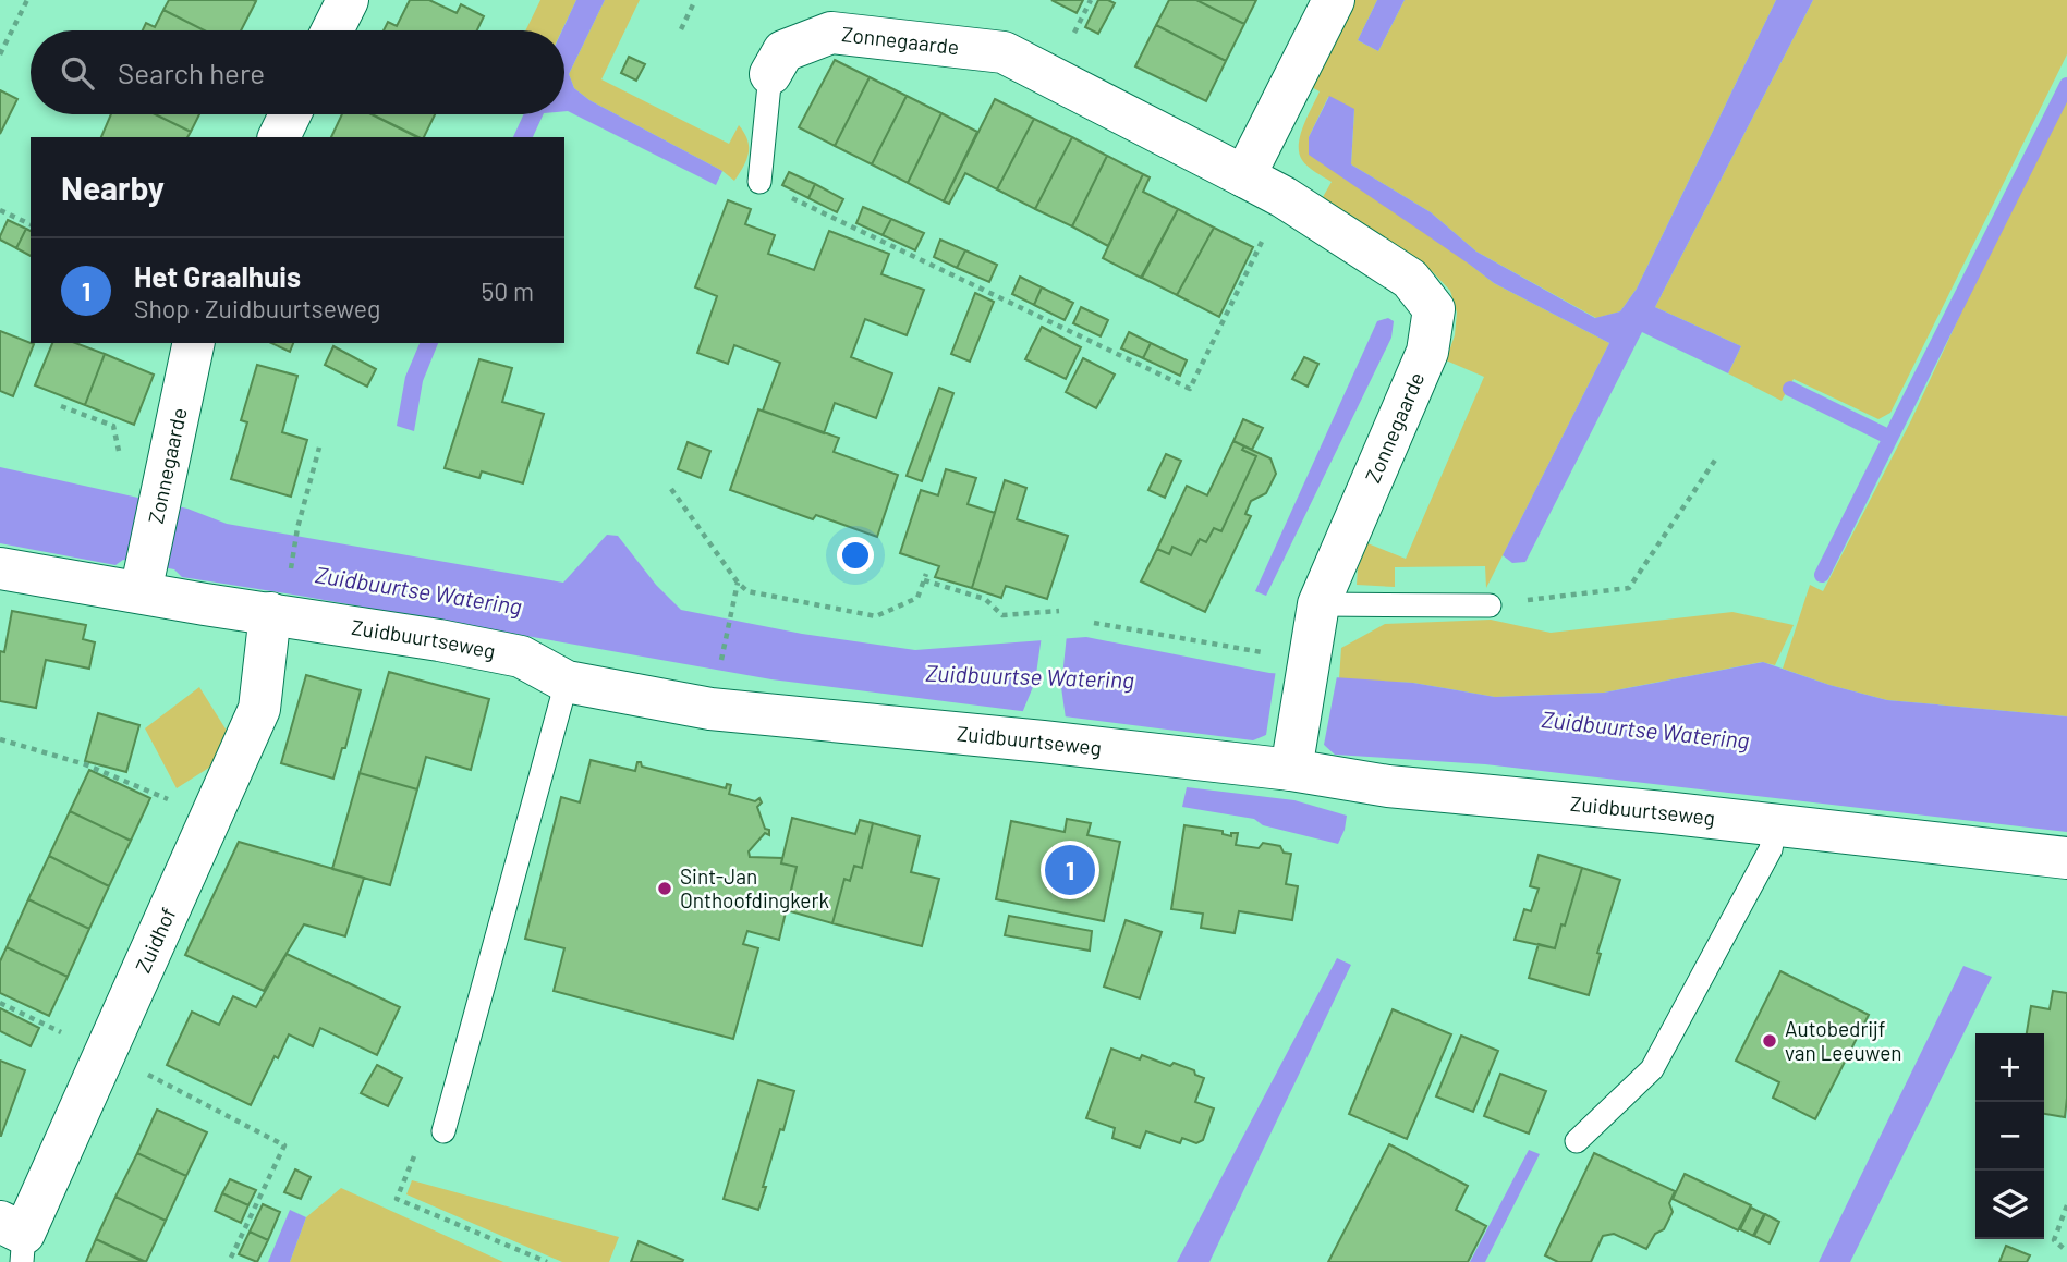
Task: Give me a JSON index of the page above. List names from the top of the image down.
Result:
{
  "streets": {
    "street": ["Zonnegaarde", "Zuidbuurtseweg", "Zuidhof"]
  },
  "crossings": [
    ["Zonnegaarde", "Zuidbuurtseweg"],
    ["Zuidbuurtseweg", "Zuidhof"]
  ],
  "water": ["Zuidbuurtse Watering"],
  "places": ["Sint-Jan Onthoofdingkerk", "Autobedrijf van Leeuwen"],
  "page": {
    "search": "Search here",
    "heading": "Nearby",
    "list": [
      {
        "mark": "1",
        "name": "Het Graalhuis",
        "note": "Shop · Zuidbuurtseweg",
        "value": "50 m"
      }
    ],
    "pins": "1",
    "map_buttons": ["+", "−"]
  }
}
